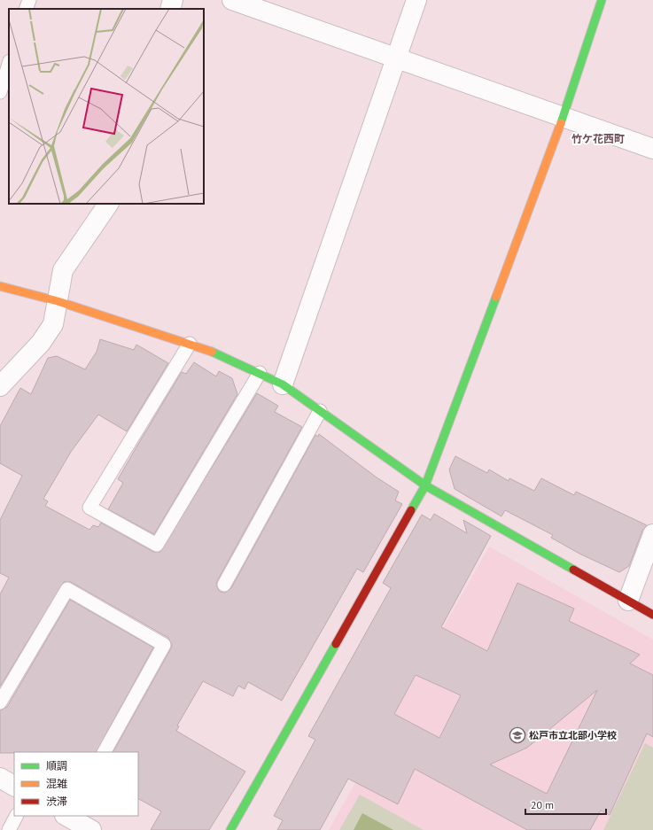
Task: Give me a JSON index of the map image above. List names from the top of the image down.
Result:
{
  "districts": ["竹ケ花西町"],
  "places": {
    "school or university": ["松戸市立北部小学校"]
  },
  "legend": ["順調", "混雑", "渋滞"],
  "scale_bar": "20 m"
}
